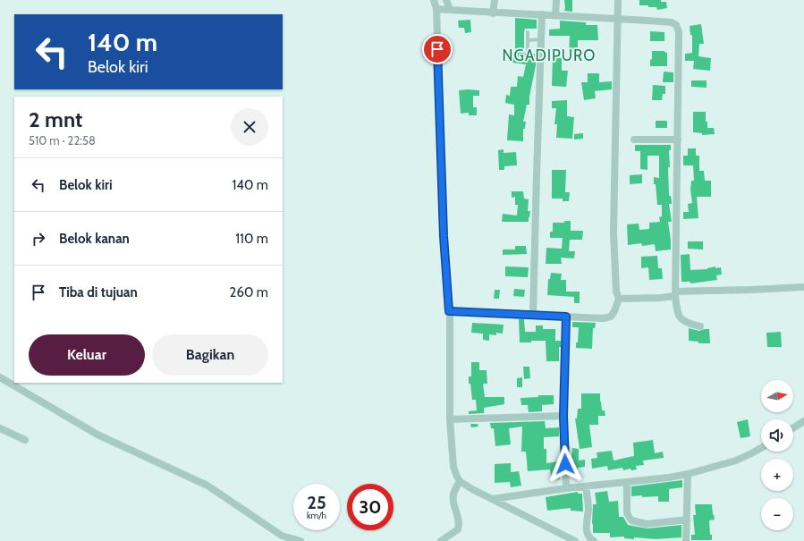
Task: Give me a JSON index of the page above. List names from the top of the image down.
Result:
{
  "districts": ["NGADIPURO"],
  "north": "right",
  "page": {
    "turn": ["140 m", "Belok kiri"],
    "heading": ["2 mnt", "510 m · 22:58"],
    "list": [
      {
        "name": "Belok kiri",
        "value": "140 m"
      },
      {
        "name": "Belok kanan",
        "value": "110 m"
      },
      {
        "name": "Tiba di tujuan",
        "value": "260 m"
      }
    ],
    "buttons": ["Keluar", "Bagikan"],
    "map_buttons": ["+", "−"],
    "speed": "25 km/h",
    "limit": "30"
  }
}
